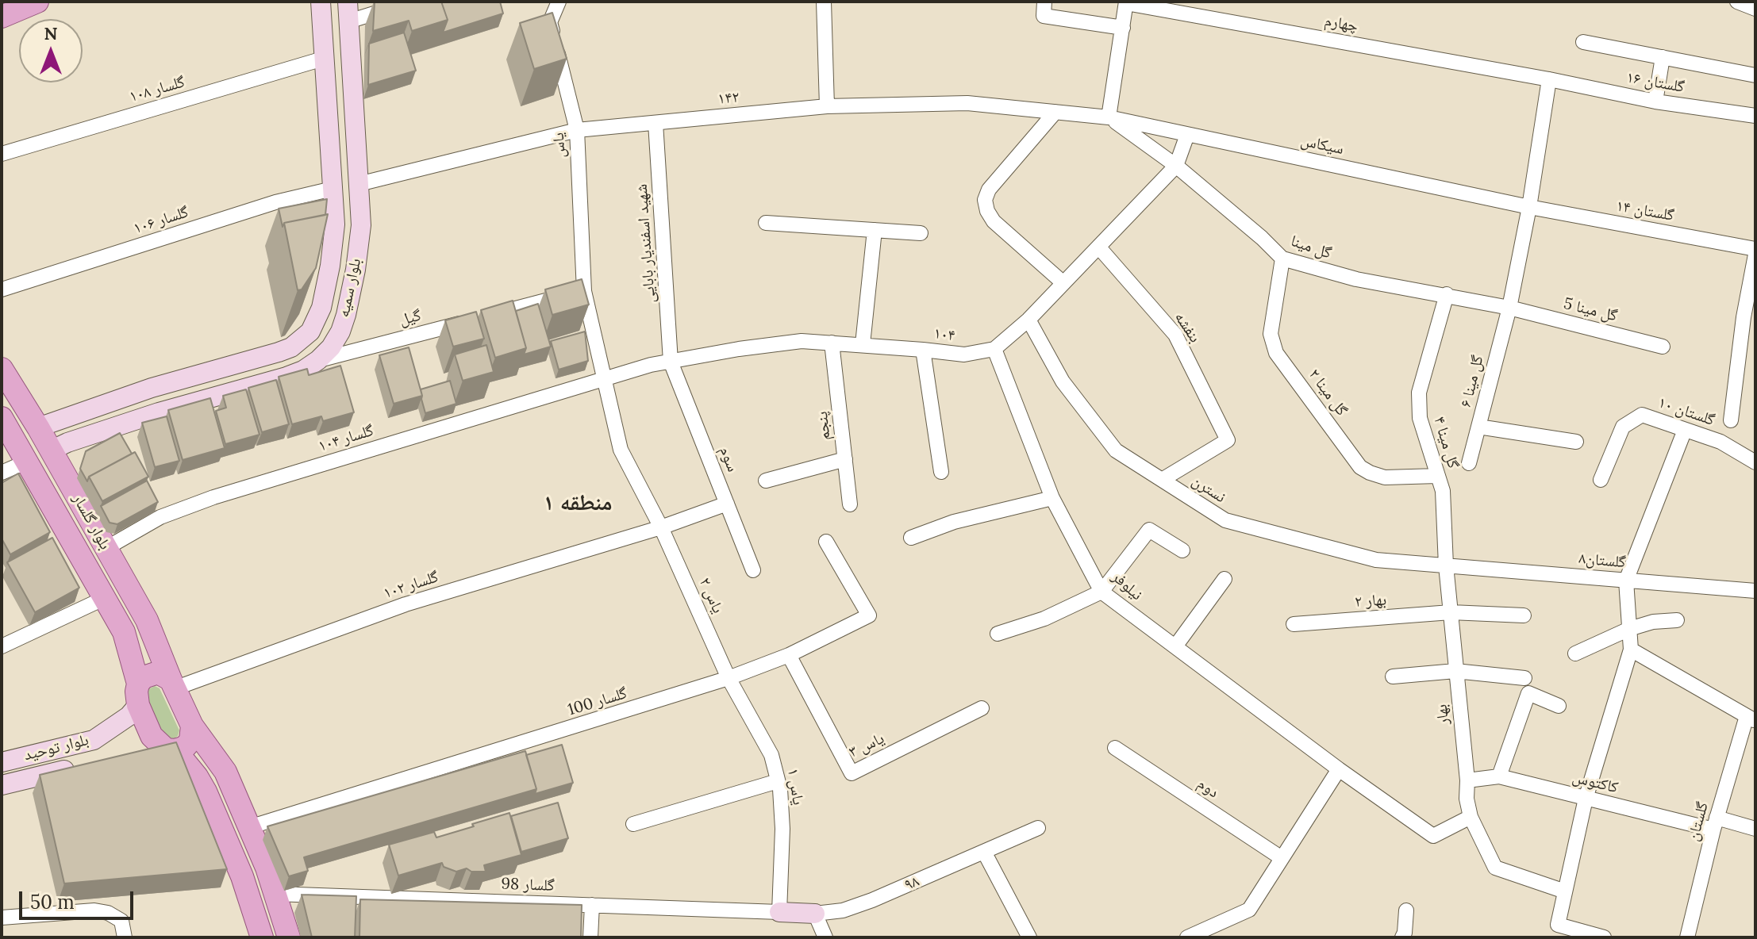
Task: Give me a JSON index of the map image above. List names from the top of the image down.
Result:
{
  "streets": {
    "main road": [
      "بلوار سمیه",
      "بلوار گلسار",
      "بلوار توحید",
      "۹۸"
    ],
    "street": [
      "چهارم",
      "گلستان ۱۶",
      "گلسار ۱۰۸",
      "۱۴۲",
      "یاس",
      "سیکاس",
      "گلستان ۱۴",
      "گلسار ۱۰۶",
      "شهید اسفندیار بابایی",
      "گل مینا",
      "گل مینا 5",
      "گیل",
      "بنفشه",
      "۱۰۴",
      "گل مینا ۶",
      "گل مینا ۲",
      "گلستان ۱۰",
      "پنجم",
      "گلسار ۱۰۴",
      "گل مینا ۴",
      "سوم",
      "نسترن",
      "گلستان۸",
      "گلسار ۱۰۲",
      "نیلوفر",
      "یاس ۲",
      "بهار ۲",
      "گلسار 100",
      "بهار",
      "یاس ۳",
      "کاکتوس",
      "یاس ۱",
      "دوم",
      "گلستان",
      "گلسار 98"
    ]
  },
  "crossings": [
    ["چهارم", "گلستان ۱۶"],
    ["چهارم", "گل مینا ۶"],
    ["گلستان ۱۶", "گل مینا ۶"],
    ["گلسار ۱۰۸", "بلوار سمیه"],
    ["۱۴۲", "یاس"],
    ["۱۴۲", "سیکاس"],
    ["۱۴۲", "شهید اسفندیار بابایی"],
    ["۱۴۲", "گل مینا"],
    ["۱۴۲", "بلوار سمیه"],
    ["یاس", "گیل"],
    ["سیکاس", "گلستان ۱۴"],
    ["سیکاس", "گل مینا"],
    ["سیکاس", "گل مینا ۶"],
    ["گلستان ۱۴", "گل مینا ۶"],
    ["گلسار ۱۰۶", "بلوار سمیه"],
    ["شهید اسفندیار بابایی", "۱۰۴"],
    ["شهید اسفندیار بابایی", "سوم"],
    ["گل مینا", "گل مینا 5"],
    ["گل مینا", "گل مینا ۶"],
    ["گل مینا", "گل مینا ۲"],
    ["گل مینا", "گل مینا ۴"],
    ["بلوار سمیه", "گیل"],
    ["بلوار سمیه", "بلوار گلسار"],
    ["گل مینا 5", "گل مینا ۶"],
    ["بنفشه", "نسترن"],
    ["۱۰۴", "پنجم"],
    ["۱۰۴", "گلسار ۱۰۴"],
    ["۱۰۴", "سوم"],
    ["۱۰۴", "نیلوفر"],
    ["۱۰۴", "یاس ۲"],
    ["گل مینا ۲", "گل مینا ۴"],
    ["گلسار ۱۰۴", "بلوار گلسار"],
    ["گلسار ۱۰۴", "یاس ۲"],
    ["گل مینا ۴", "نسترن"],
    ["گل مینا ۴", "گلستان۸"],
    ["گل مینا ۴", "بهار"],
    ["سوم", "گلسار ۱۰۲"],
    ["نسترن", "گلستان۸"],
    ["نسترن", "بهار"],
    ["بلوار گلسار", "گلسار ۱۰۲"],
    ["بلوار گلسار", "بلوار توحید"],
    ["گلستان۸", "بهار"],
    ["گلسار ۱۰۲", "یاس ۲"],
    ["نیلوفر", "بهار"],
    ["یاس ۲", "گلسار 100"],
    ["یاس ۲", "یاس ۱"],
    ["بهار ۲", "بهار"],
    ["گلسار 100", "یاس ۳"],
    ["گلسار 100", "یاس ۱"],
    ["بهار", "کاکتوس"],
    ["کاکتوس", "گلستان"],
    ["یاس ۱", "۹۸"],
    ["یاس ۱", "گلسار 98"],
    ["۹۸", "گلسار 98"]
  ],
  "districts": ["منطقه ۱"],
  "scale_bar": "50 m",
  "north": "top"
}
